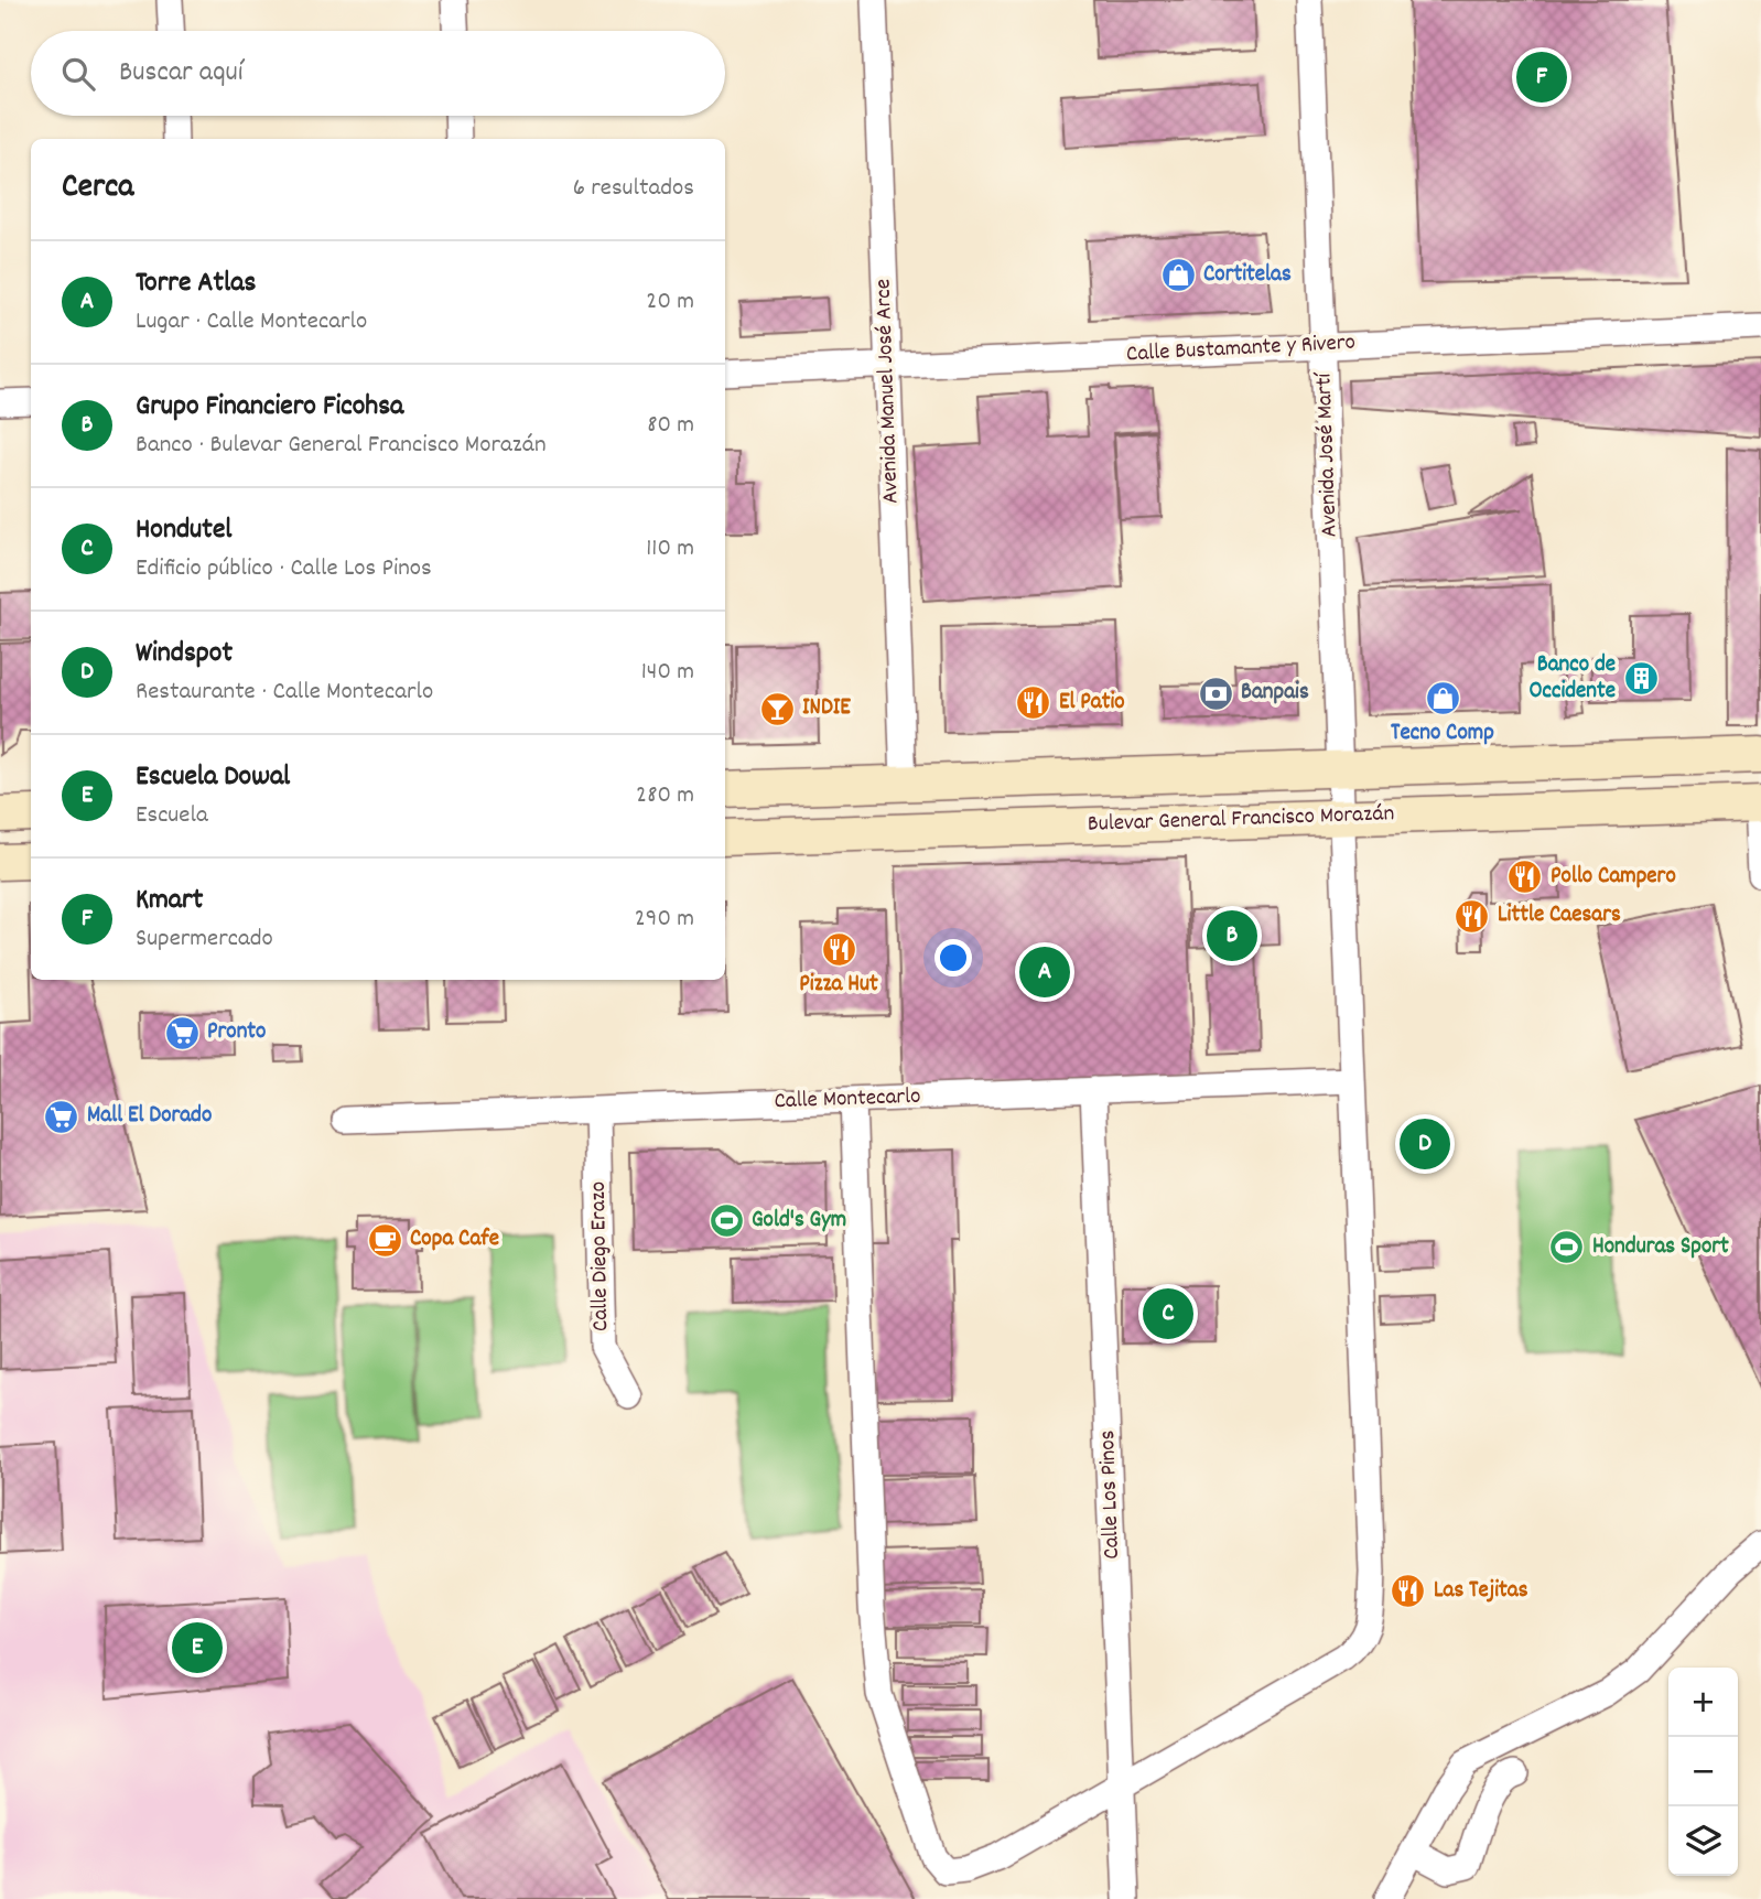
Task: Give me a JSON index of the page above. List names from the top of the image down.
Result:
{
  "streets": {
    "main road": ["Bulevar General Francisco Morazán"],
    "street": [
      "Calle Bustamante y Rivero",
      "Avenida Manuel José Arce",
      "Avenida José Martí",
      "Calle Montecarlo",
      "Calle Diego Erazo",
      "Calle Los Pinos"
    ]
  },
  "crossings": [
    ["Calle Bustamante y Rivero", "Avenida Manuel José Arce"],
    ["Calle Bustamante y Rivero", "Avenida José Martí"],
    ["Avenida José Martí", "Bulevar General Francisco Morazán"],
    ["Avenida José Martí", "Calle Montecarlo"],
    ["Avenida José Martí", "Calle Los Pinos"],
    ["Calle Montecarlo", "Calle Diego Erazo"],
    ["Calle Montecarlo", "Calle Los Pinos"]
  ],
  "places": {
    "shop": ["Cortitelas", "Tecno Comp"],
    "building": ["Banco de Occidente"],
    "bank": ["Banpais"],
    "restaurant": [
      "El Patio",
      "Pollo Campero",
      "Little Caesars",
      "Pizza Hut",
      "Las Tejitas"
    ],
    "bar": ["INDIE"],
    "supermarket": ["Pronto", "Mall El Dorado"],
    "sports": ["Gold's Gym", "Honduras Sport"],
    "cafe": ["Copa Cafe"]
  },
  "page": {
    "search": "Buscar aquí",
    "pins": [
      "F",
      "B",
      "A",
      "D",
      "C",
      "E"
    ],
    "heading": ["Cerca", "6 resultados"],
    "list": [
      {
        "mark": "A",
        "name": "Torre Atlas",
        "note": "Lugar · Calle Montecarlo",
        "value": "20 m"
      },
      {
        "mark": "B",
        "name": "Grupo Financiero Ficohsa",
        "note": "Banco · Bulevar General Francisco Morazán",
        "value": "80 m"
      },
      {
        "mark": "C",
        "name": "Hondutel",
        "note": "Edificio público · Calle Los Pinos",
        "value": "110 m"
      },
      {
        "mark": "D",
        "name": "Windspot",
        "note": "Restaurante · Calle Montecarlo",
        "value": "140 m"
      },
      {
        "mark": "E",
        "name": "Escuela Dowal",
        "note": "Escuela",
        "value": "280 m"
      },
      {
        "mark": "F",
        "name": "Kmart",
        "note": "Supermercado",
        "value": "290 m"
      }
    ],
    "map_buttons": ["+", "−"]
  }
}
